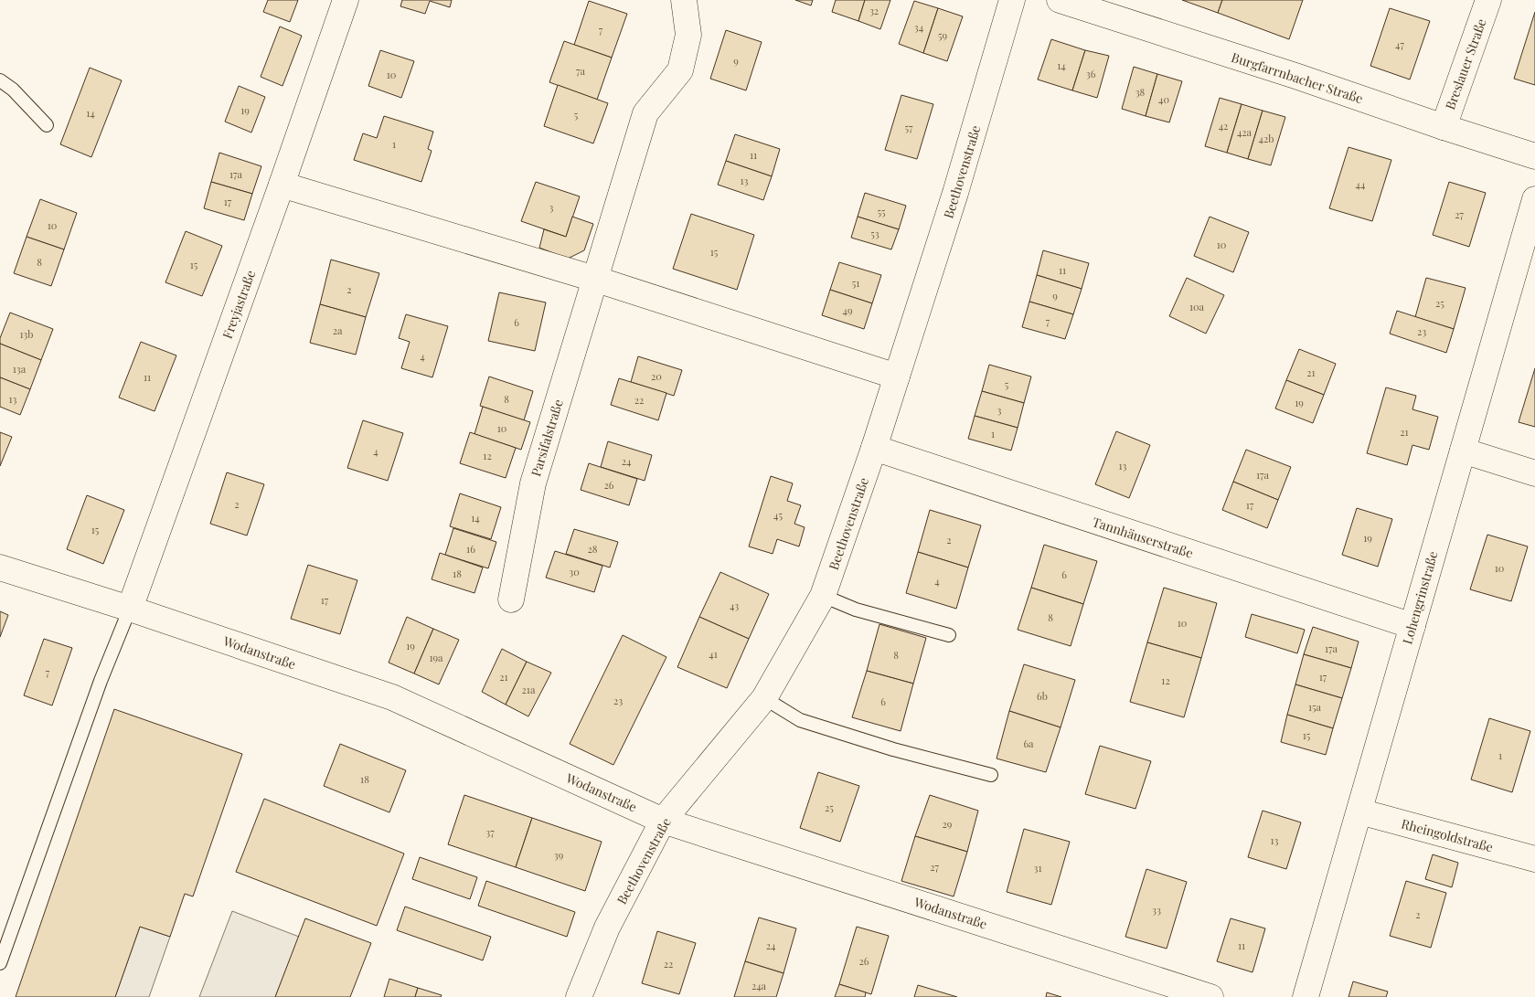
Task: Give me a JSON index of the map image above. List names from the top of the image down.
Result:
{
  "streets": {
    "street": [
      "Breslauer Straße",
      "Burgfarrnbacher Straße",
      "Beethovenstraße",
      "Freyjastraße",
      "Parsifalstraße",
      "Tannhäuserstraße",
      "Lohengrinstraße",
      "Wodanstraße",
      "Rheingoldstraße"
    ]
  },
  "crossings": [
    ["Breslauer Straße", "Burgfarrnbacher Straße"],
    ["Beethovenstraße", "Tannhäuserstraße"],
    ["Beethovenstraße", "Wodanstraße"],
    ["Freyjastraße", "Wodanstraße"],
    ["Tannhäuserstraße", "Lohengrinstraße"],
    ["Lohengrinstraße", "Rheingoldstraße"]
  ],
  "house_numbers": [
    "32",
    "34",
    "7",
    "59",
    "47",
    "9",
    "14",
    "7a",
    "36",
    "10",
    "38",
    "40",
    "19",
    "14",
    "5",
    "42",
    "57",
    "42a",
    "42b",
    "1",
    "11",
    "17a",
    "13",
    "44",
    "17",
    "3",
    "55",
    "27",
    "10",
    "53",
    "10",
    "15",
    "8",
    "15",
    "11",
    "51",
    "2",
    "9",
    "25",
    "10a",
    "49",
    "7",
    "6",
    "2a",
    "23",
    "13b",
    "4",
    "13a",
    "21",
    "20",
    "11",
    "5",
    "13",
    "8",
    "22",
    "19",
    "3",
    "10",
    "21",
    "1",
    "4",
    "12",
    "24",
    "13",
    "17a",
    "26",
    "2",
    "17",
    "45",
    "14",
    "15",
    "19",
    "2",
    "16",
    "28",
    "10",
    "30",
    "18",
    "6",
    "4",
    "17",
    "43",
    "8",
    "10",
    "19",
    "17a",
    "41",
    "8",
    "19a",
    "7",
    "21",
    "17",
    "12",
    "21a",
    "6b",
    "23",
    "6",
    "15a",
    "15",
    "6a",
    "1",
    "18",
    "25",
    "29",
    "37",
    "13",
    "39",
    "27",
    "31",
    "33",
    "2",
    "24",
    "11",
    "26",
    "22",
    "24a"
  ]
}
